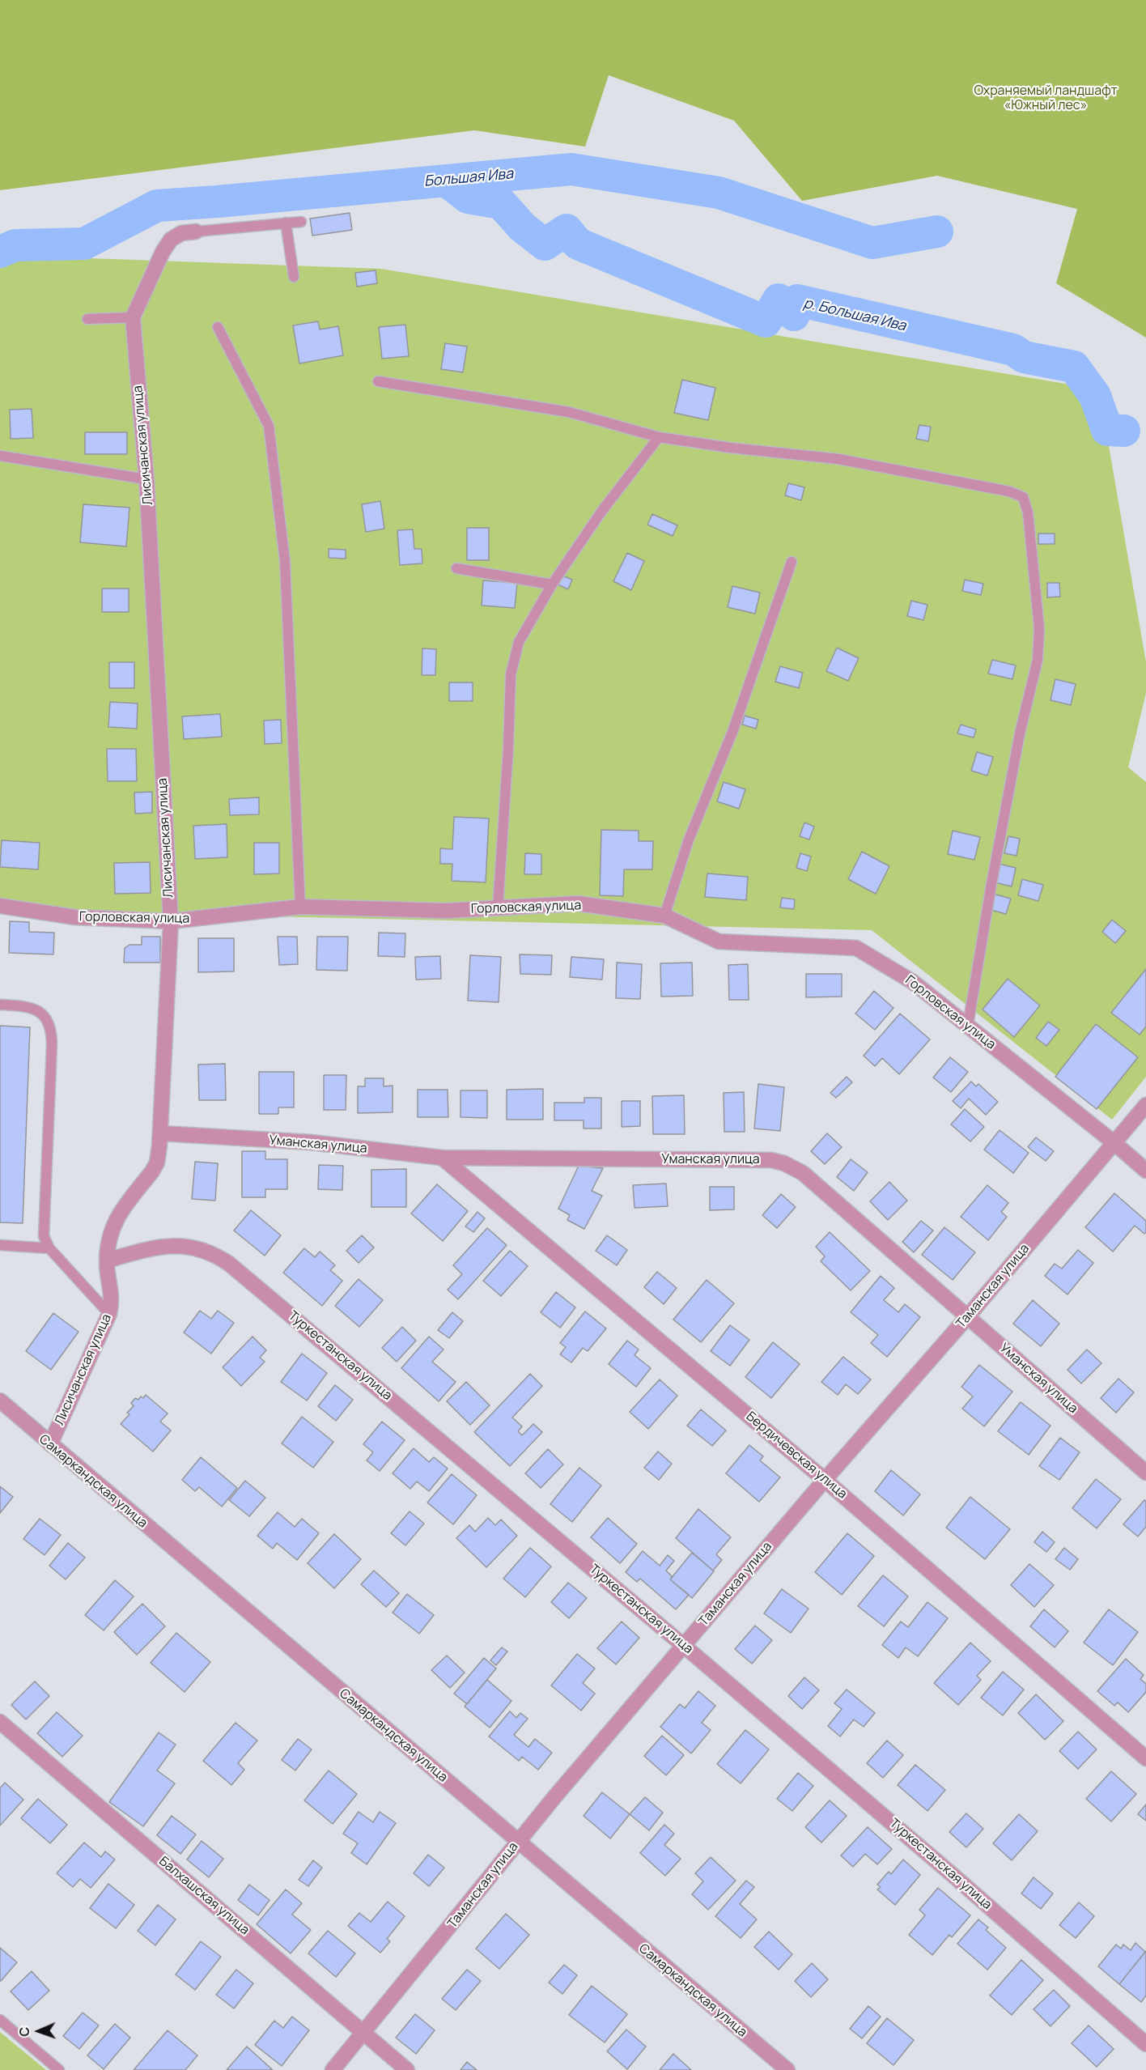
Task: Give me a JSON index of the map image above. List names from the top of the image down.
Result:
{
  "streets": {
    "street": [
      "Лисичанская улица",
      "Горловская улица",
      "Уманская улица",
      "Таманская улица",
      "Туркестанская улица",
      "Бердичевская улица",
      "Самаркандская улица",
      "Балхашская улица"
    ]
  },
  "crossings": [
    ["Лисичанская улица", "Горловская улица"],
    ["Лисичанская улица", "Уманская улица"],
    ["Лисичанская улица", "Туркестанская улица"],
    ["Лисичанская улица", "Самаркандская улица"],
    ["Горловская улица", "Таманская улица"],
    ["Уманская улица", "Таманская улица"],
    ["Уманская улица", "Бердичевская улица"],
    ["Таманская улица", "Туркестанская улица"],
    ["Таманская улица", "Бердичевская улица"],
    ["Таманская улица", "Самаркандская улица"],
    ["Таманская улица", "Балхашская улица"]
  ],
  "water": ["Большая Ива", "р. Большая Ива"],
  "parks": ["Охраняемый ландшафт «Южный лес»"],
  "north": "left"
}
